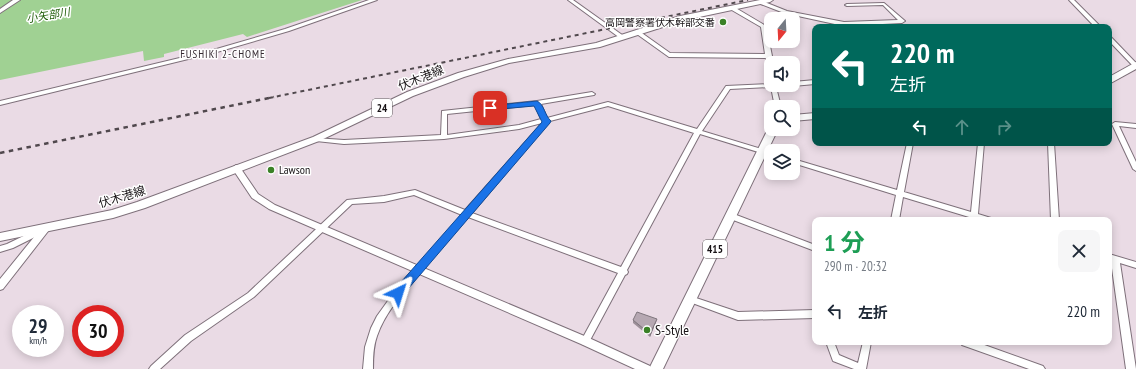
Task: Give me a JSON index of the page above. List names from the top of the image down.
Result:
{
  "streets": {
    "highway": ["415"],
    "main road": ["伏木港線", "24"]
  },
  "districts": ["FUSHIKI 2-CHOME"],
  "water": ["小矢部川"],
  "places": ["高岡警察署伏木幹部交番", "Lawson", "S-Style"],
  "north": "bottom",
  "page": {
    "turn": ["220 m", "左折"],
    "heading": ["1 分", "290 m · 20:32"],
    "list": [
      {
        "name": "左折",
        "value": "220 m"
      }
    ],
    "speed": "29 km/h",
    "limit": "30"
  }
}
